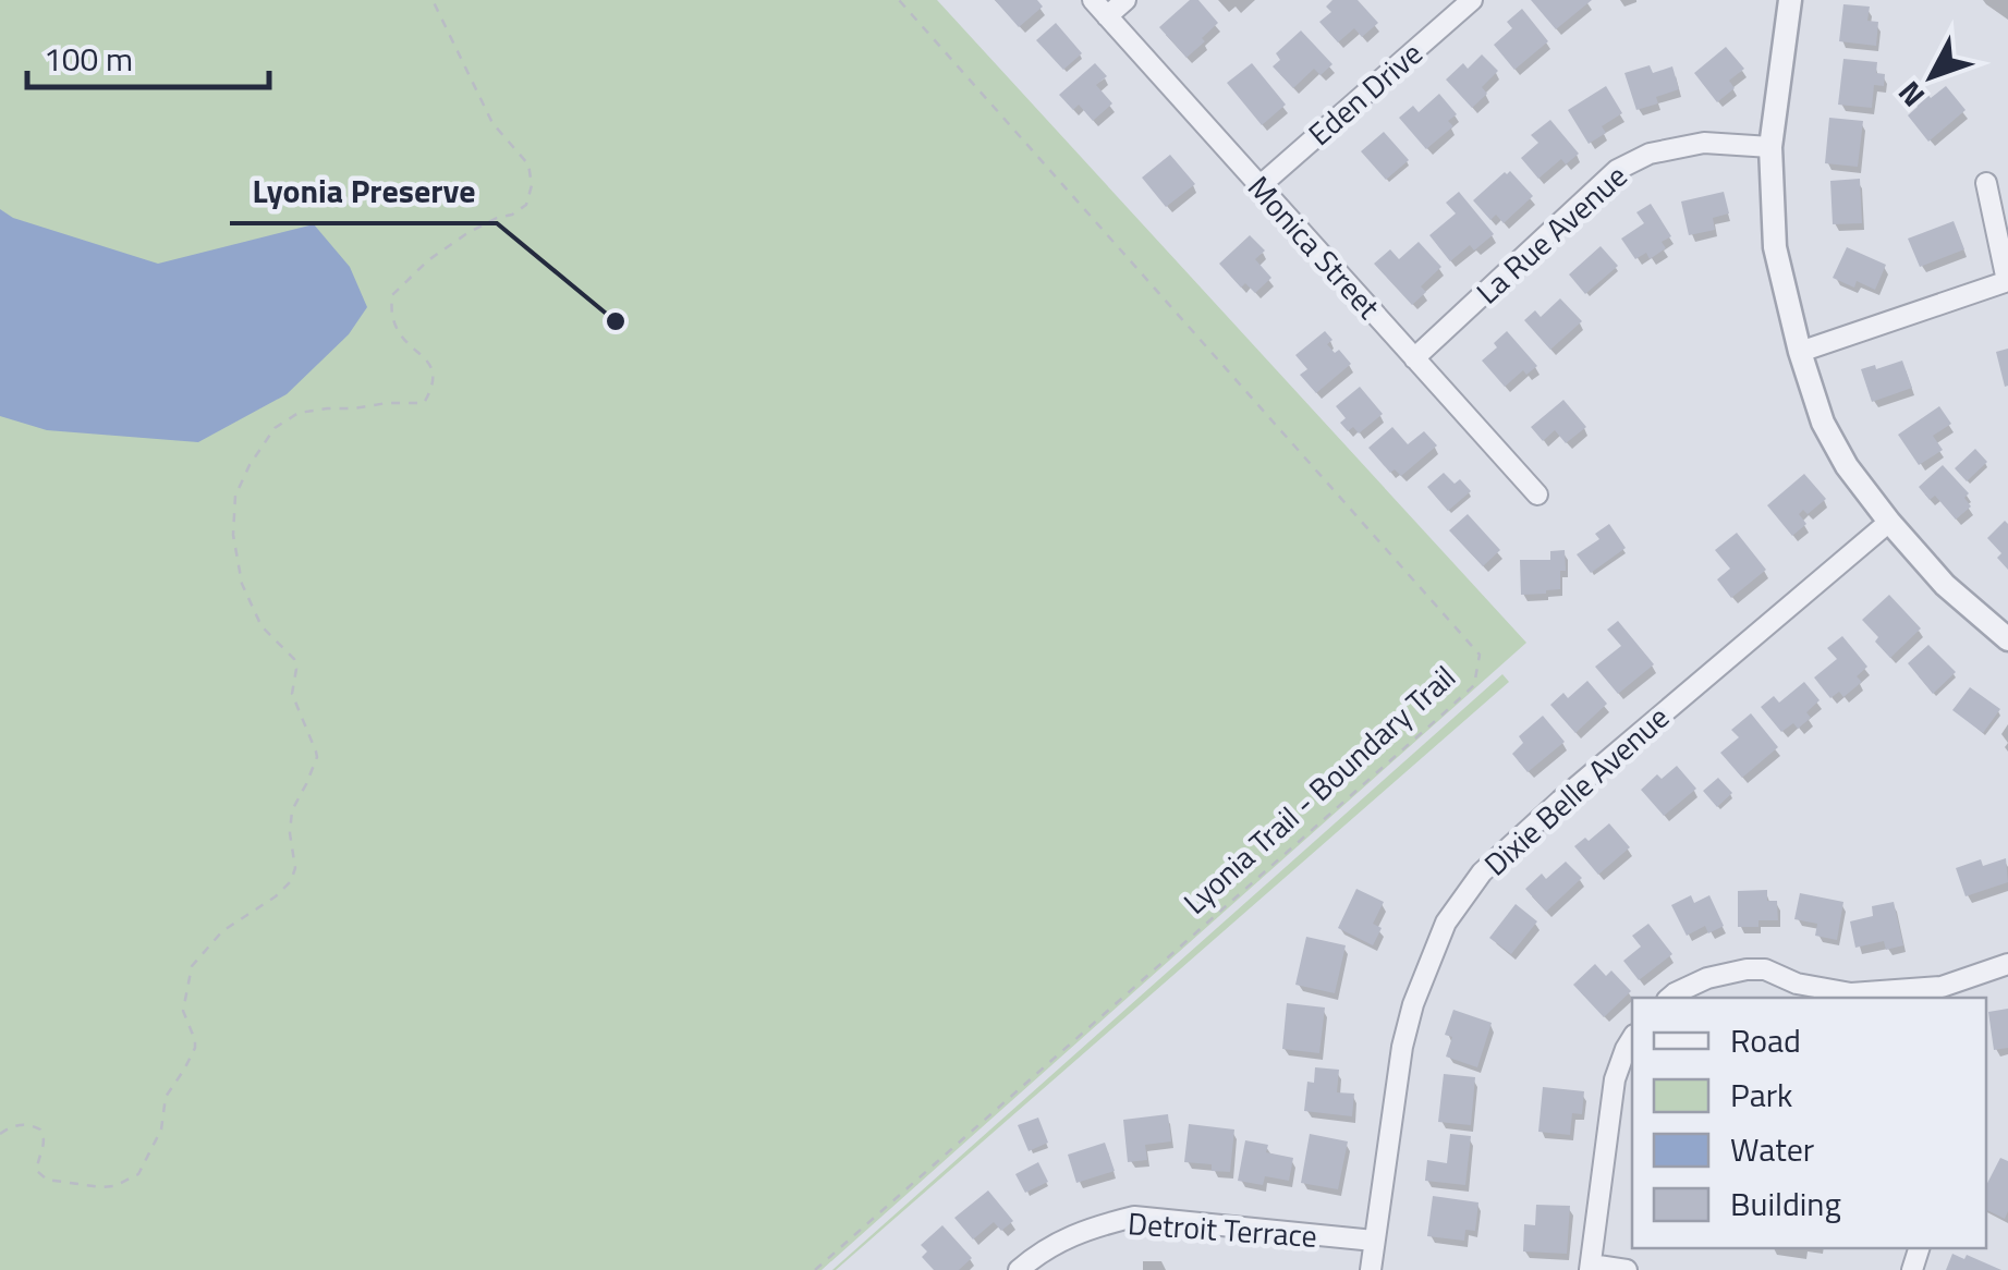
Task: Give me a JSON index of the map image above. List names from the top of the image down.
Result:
{
  "streets": {
    "street": [
      "Eden Drive",
      "La Rue Avenue",
      "Monica Street",
      "Dixie Belle Avenue",
      "Detroit Terrace"
    ],
    "path": ["Lyonia Trail - Boundary Trail"]
  },
  "crossings": [
    ["Eden Drive", "Monica Street"],
    ["La Rue Avenue", "Monica Street"],
    ["Dixie Belle Avenue", "Detroit Terrace"]
  ],
  "places": ["Lyonia Preserve"],
  "legend": [
    "Road",
    "Park",
    "Water",
    "Building"
  ],
  "scale_bar": "100 m",
  "north": "bottom left"
}
